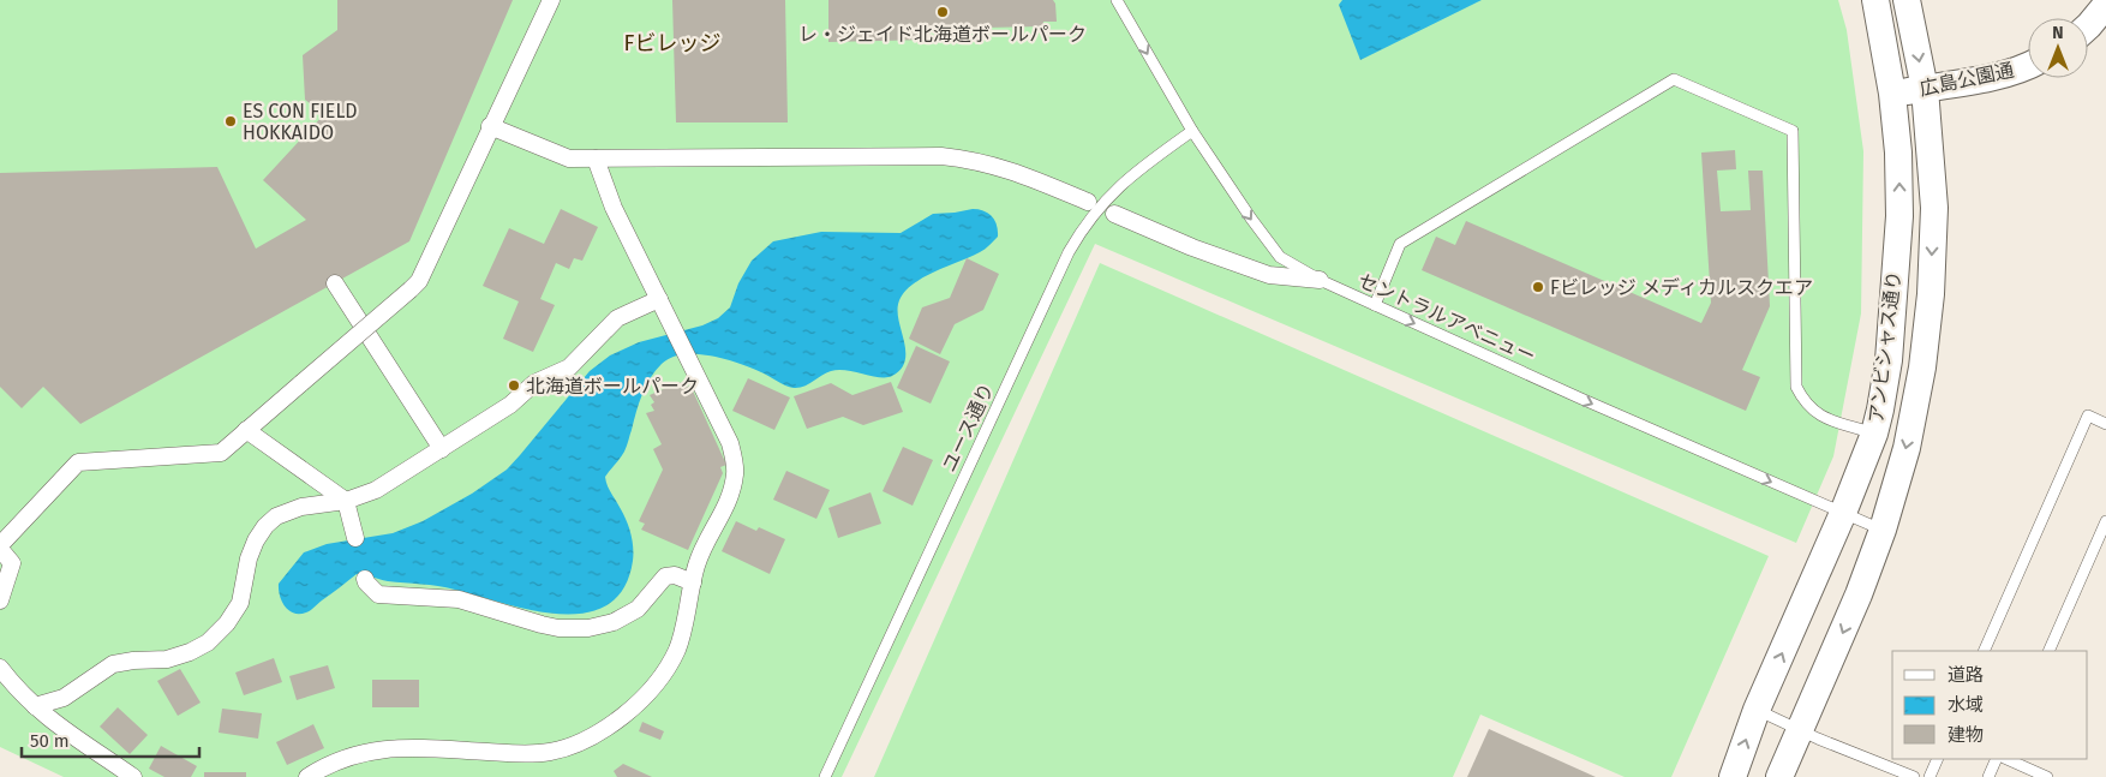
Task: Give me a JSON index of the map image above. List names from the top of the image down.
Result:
{
  "streets": {
    "street": ["広島公園通", "アンビシャス通り"],
    "lane": ["セントラルアベニュー", "ユース通り"]
  },
  "crossings": [
    ["広島公園通", "アンビシャス通り"],
    ["セントラルアベニュー", "アンビシャス通り"],
    ["セントラルアベニュー", "ユース通り"]
  ],
  "one_way": ["セントラルアベニュー"],
  "districts": ["Fビレッジ"],
  "places": [
    "レ・ジェイド北海道ボールパーク",
    "ES CON FIELD HOKKAIDO",
    "Fビレッジ メディカルスクエア",
    "北海道ボールパーク"
  ],
  "legend": ["道路", "水域", "建物"],
  "scale_bar": "50 m",
  "north": "top"
}
